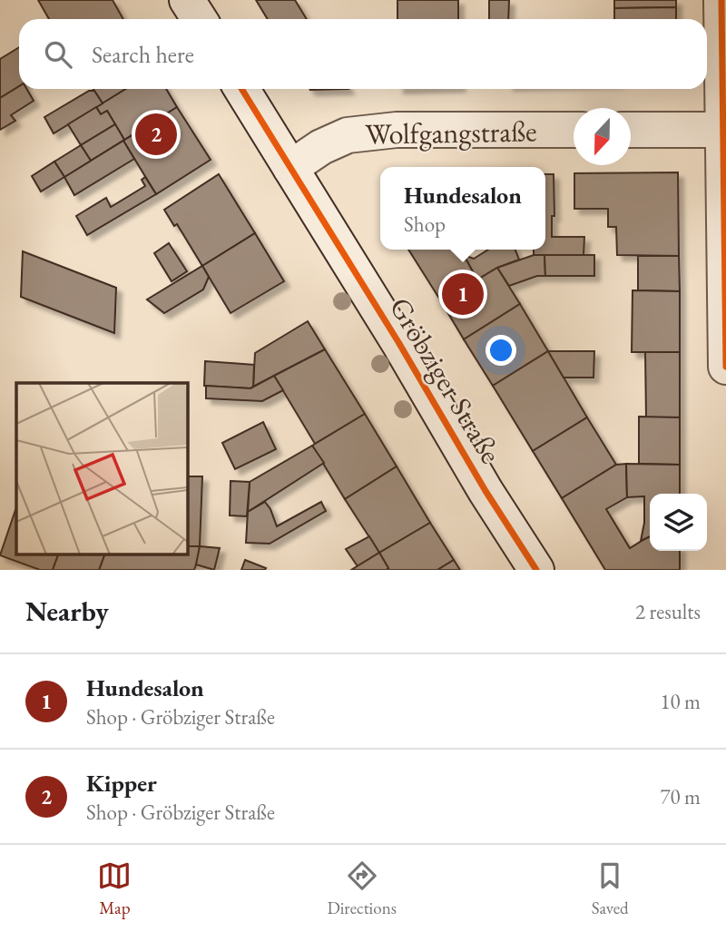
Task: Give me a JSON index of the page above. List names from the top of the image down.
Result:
{
  "streets": {
    "street": ["Wolfgangstraße", "Gröbziger Straße"]
  },
  "crossings": [
    ["Wolfgangstraße", "Gröbziger Straße"]
  ],
  "north": "bottom",
  "page": {
    "search": "Search here",
    "pins": ["2", "1"],
    "popup": ["Hundesalon", "Shop"],
    "heading": ["Nearby", "2 results"],
    "list": [
      {
        "mark": "1",
        "name": "Hundesalon",
        "note": "Shop · Gröbziger Straße",
        "value": "10 m"
      },
      {
        "mark": "2",
        "name": "Kipper",
        "note": "Shop · Gröbziger Straße",
        "value": "70 m"
      }
    ],
    "nav": ["Map", "Directions", "Saved"]
  }
}
